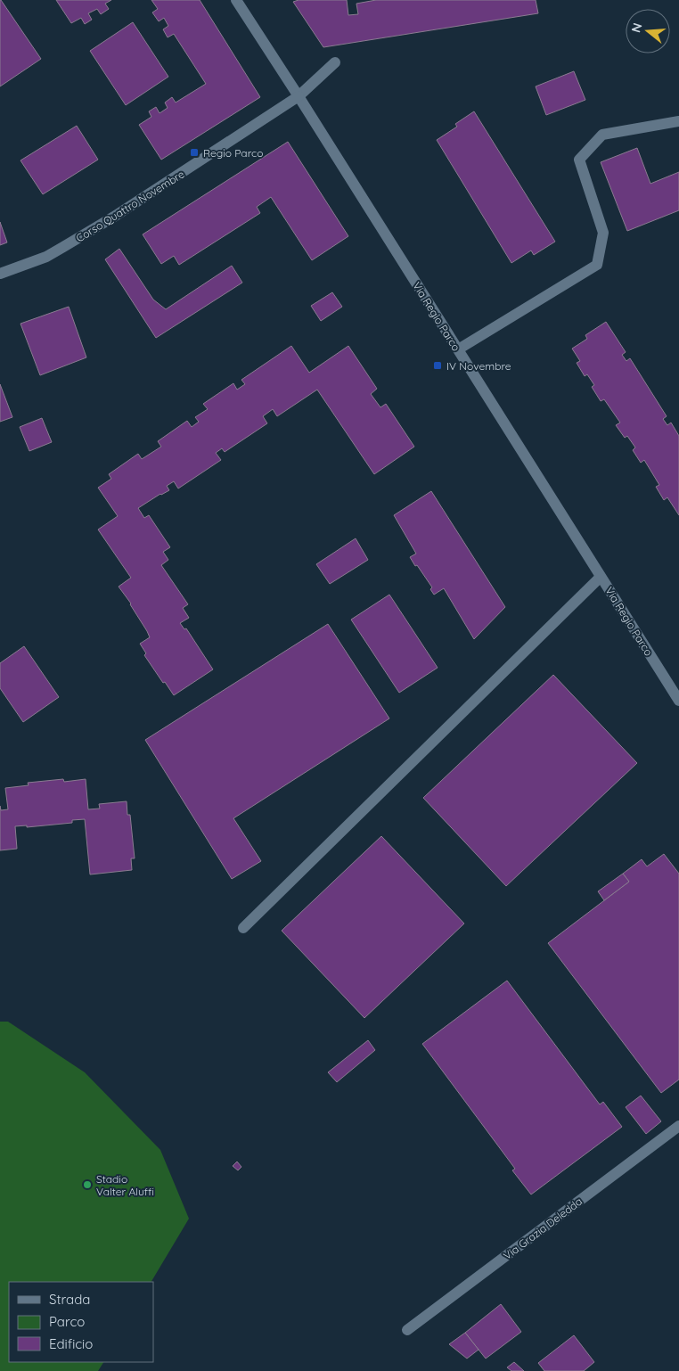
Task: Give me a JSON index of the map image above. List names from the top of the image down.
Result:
{
  "streets": {
    "street": ["Corso Quattro Novembre", "Via Regio Parco", "Via Grazia Deledda"]
  },
  "crossings": [
    ["Corso Quattro Novembre", "Via Regio Parco"]
  ],
  "places": {
    "transit": ["Regio Parco", "IV Novembre"],
    "other": ["Stadio Valter Aluffi"]
  },
  "legend": ["Strada", "Parco", "Edificio"],
  "north": "left"
}
